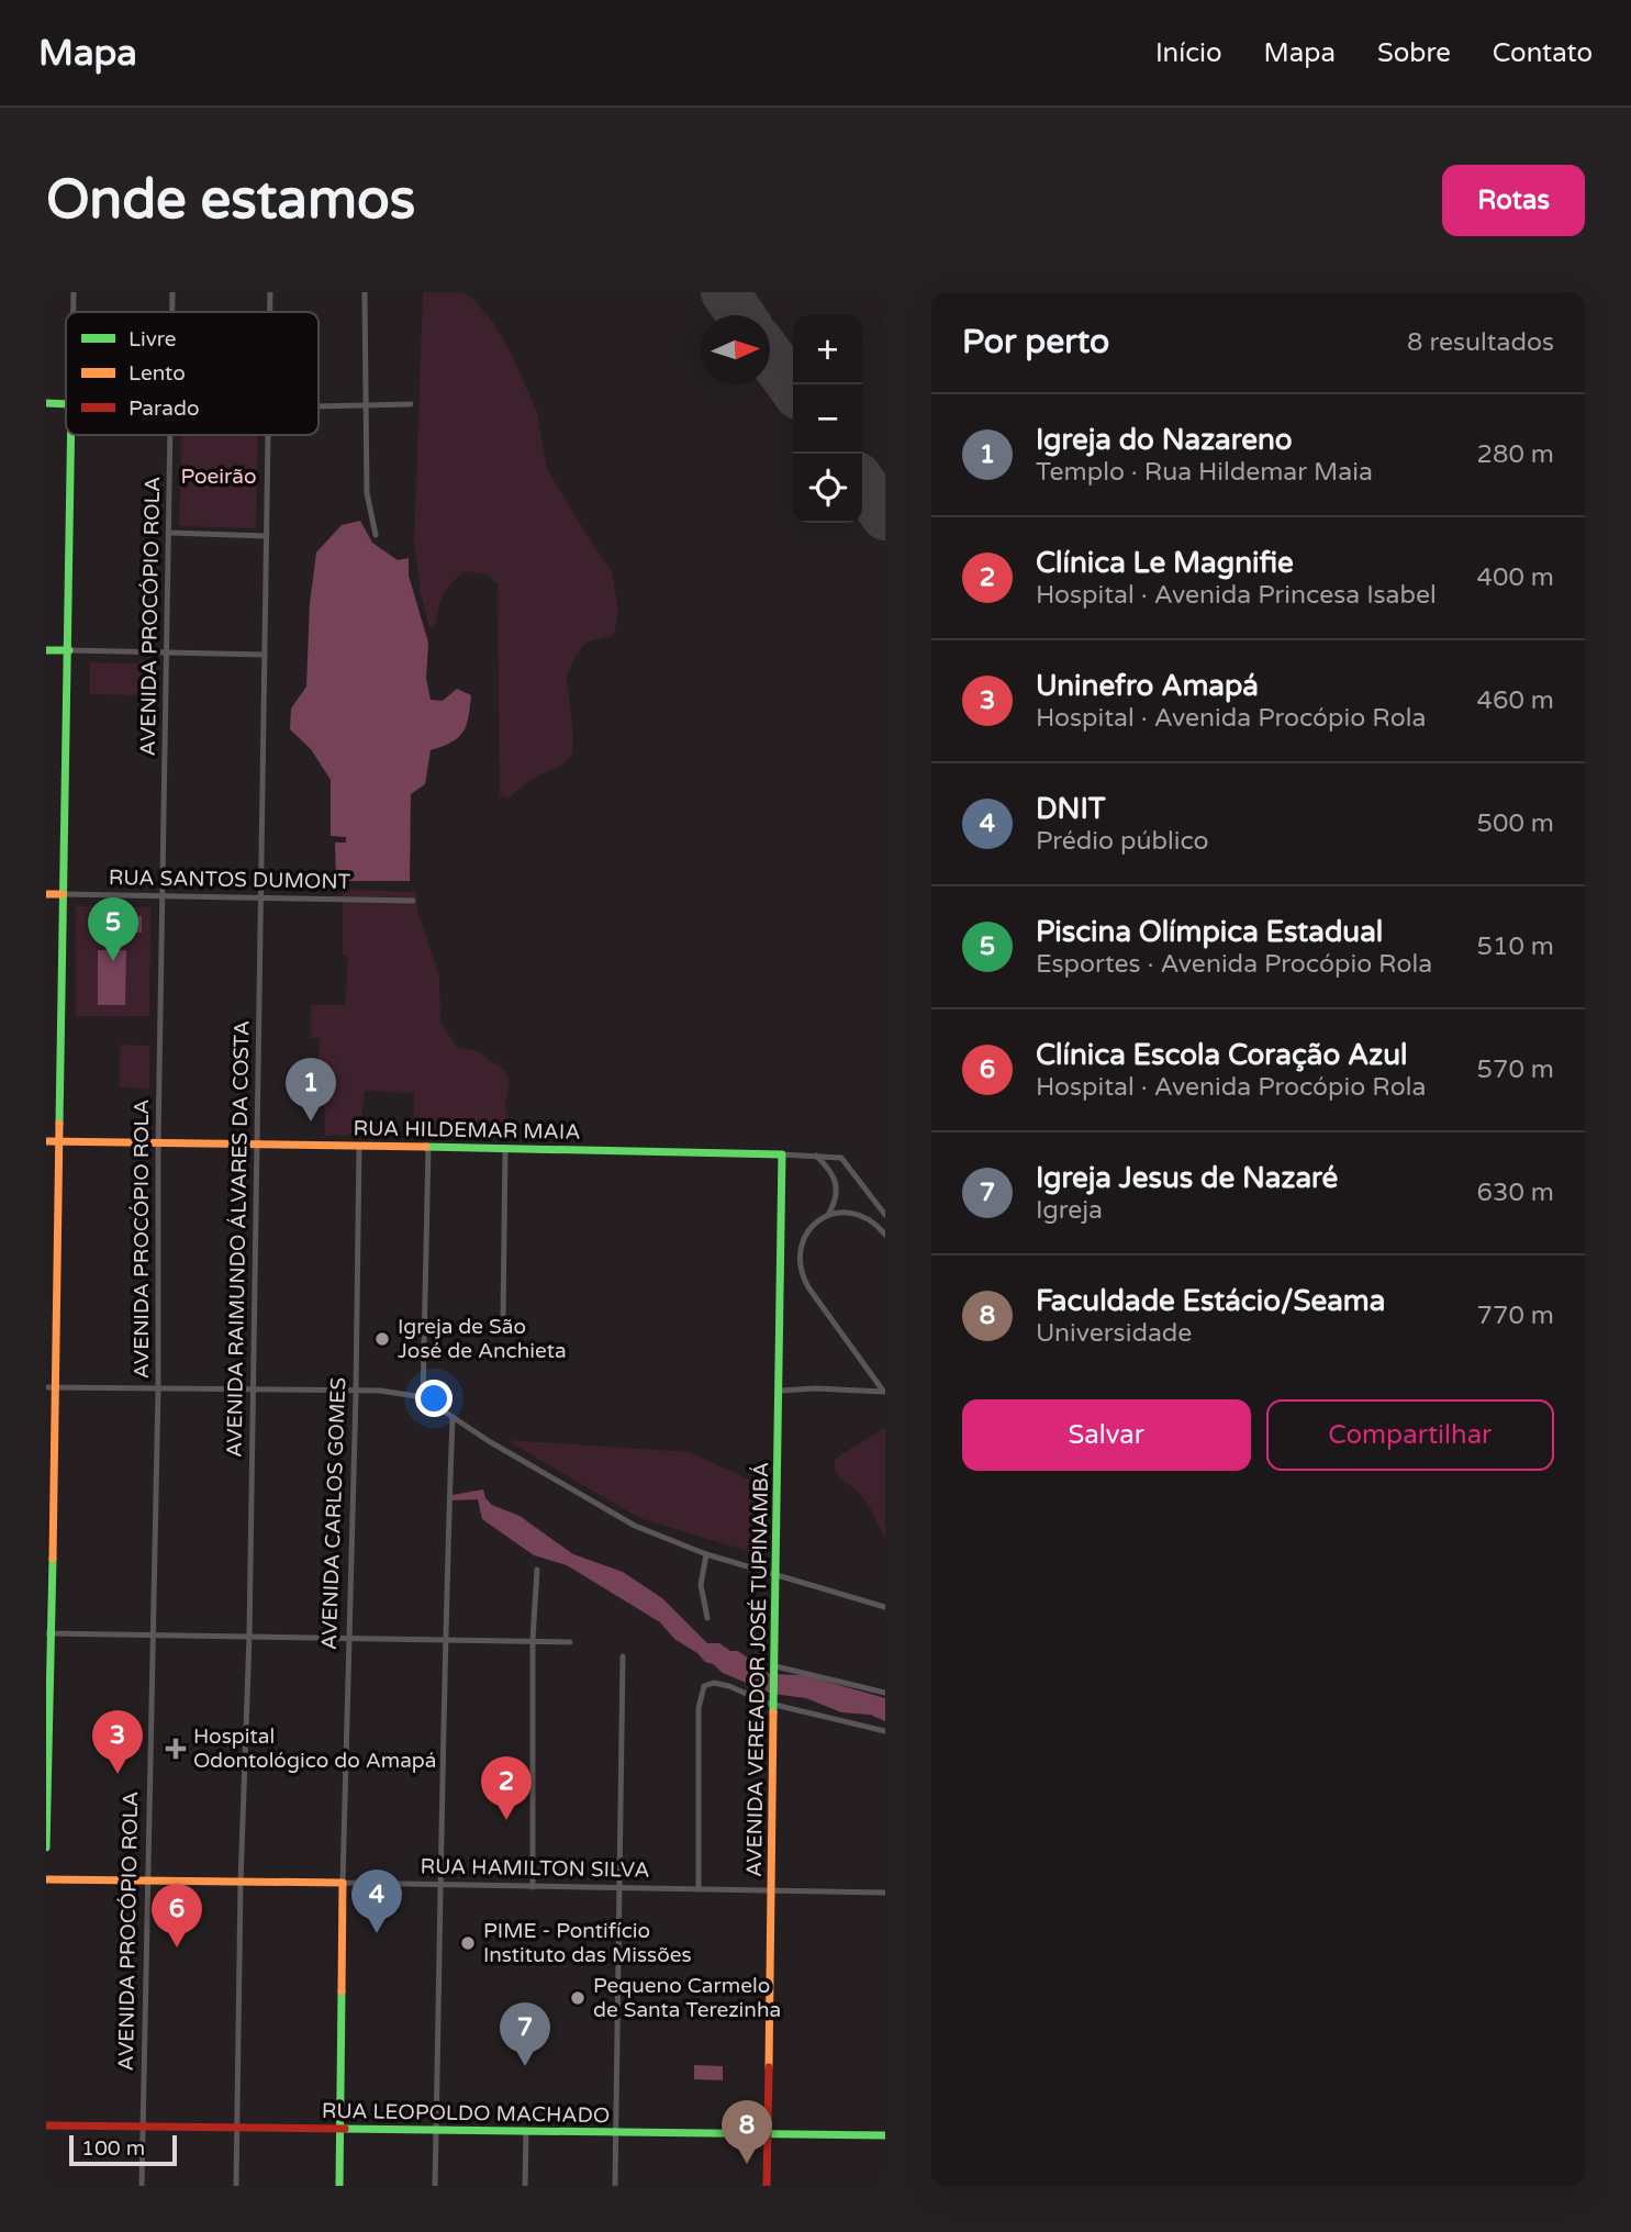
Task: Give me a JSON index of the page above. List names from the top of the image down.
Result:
{
  "streets": {
    "street": [
      "AVENIDA PROCÓPIO ROLA",
      "RUA SANTOS DUMONT",
      "RUA HILDEMAR MAIA",
      "AVENIDA RAIMUNDO ÁLVARES DA COSTA",
      "AVENIDA CARLOS GOMES",
      "AVENIDA VEREADOR JOSÉ TUPINAMBÁ",
      "RUA HAMILTON SILVA",
      "RUA LEOPOLDO MACHADO"
    ]
  },
  "crossings": [
    ["AVENIDA PROCÓPIO ROLA", "RUA SANTOS DUMONT"],
    ["AVENIDA PROCÓPIO ROLA", "RUA HILDEMAR MAIA"],
    ["AVENIDA PROCÓPIO ROLA", "RUA HAMILTON SILVA"],
    ["AVENIDA PROCÓPIO ROLA", "RUA LEOPOLDO MACHADO"],
    ["RUA SANTOS DUMONT", "AVENIDA RAIMUNDO ÁLVARES DA COSTA"],
    ["RUA HILDEMAR MAIA", "AVENIDA RAIMUNDO ÁLVARES DA COSTA"],
    ["RUA HILDEMAR MAIA", "AVENIDA CARLOS GOMES"],
    ["RUA HILDEMAR MAIA", "AVENIDA VEREADOR JOSÉ TUPINAMBÁ"],
    ["AVENIDA RAIMUNDO ÁLVARES DA COSTA", "RUA HAMILTON SILVA"],
    ["AVENIDA RAIMUNDO ÁLVARES DA COSTA", "RUA LEOPOLDO MACHADO"],
    ["AVENIDA CARLOS GOMES", "RUA HAMILTON SILVA"],
    ["AVENIDA VEREADOR JOSÉ TUPINAMBÁ", "RUA HAMILTON SILVA"],
    ["AVENIDA VEREADOR JOSÉ TUPINAMBÁ", "RUA LEOPOLDO MACHADO"]
  ],
  "parks": ["Poeirão"],
  "places": {
    "other": ["Igreja de São José de Anchieta", "PIME - Pontifício Instituto das Missões", "Pequeno Carmelo de Santa Terezinha"],
    "health": ["Hospital Odontológico do Amapá"]
  },
  "legend": ["Livre", "Lento", "Parado"],
  "scale_bar": "100 m",
  "north": "right",
  "page": {
    "header": "Mapa",
    "nav": [
      "Início",
      "Mapa",
      "Sobre",
      "Contato"
    ],
    "buttons": [
      "Rotas",
      ["Salvar", "Compartilhar"]
    ],
    "title": "Onde estamos",
    "heading": ["Por perto", "8 resultados"],
    "map_buttons": ["+", "−"],
    "list": [
      {
        "mark": "1",
        "name": "Igreja do Nazareno",
        "note": "Templo · Rua Hildemar Maia",
        "value": "280 m"
      },
      {
        "mark": "2",
        "name": "Clínica Le Magnifie",
        "note": "Hospital · Avenida Princesa Isabel",
        "value": "400 m"
      },
      {
        "mark": "3",
        "name": "Uninefro Amapá",
        "note": "Hospital · Avenida Procópio Rola",
        "value": "460 m"
      },
      {
        "mark": "4",
        "name": "DNIT",
        "note": "Prédio público",
        "value": "500 m"
      },
      {
        "mark": "5",
        "name": "Piscina Olímpica Estadual",
        "note": "Esportes · Avenida Procópio Rola",
        "value": "510 m"
      },
      {
        "mark": "6",
        "name": "Clínica Escola Coração Azul",
        "note": "Hospital · Avenida Procópio Rola",
        "value": "570 m"
      },
      {
        "mark": "7",
        "name": "Igreja Jesus de Nazaré",
        "note": "Igreja",
        "value": "630 m"
      },
      {
        "mark": "8",
        "name": "Faculdade Estácio/Seama",
        "note": "Universidade",
        "value": "770 m"
      }
    ],
    "pins": [
      "5",
      "1",
      "3",
      "2",
      "4",
      "6",
      "7",
      "8"
    ],
    "scale": "100 m"
  }
}
